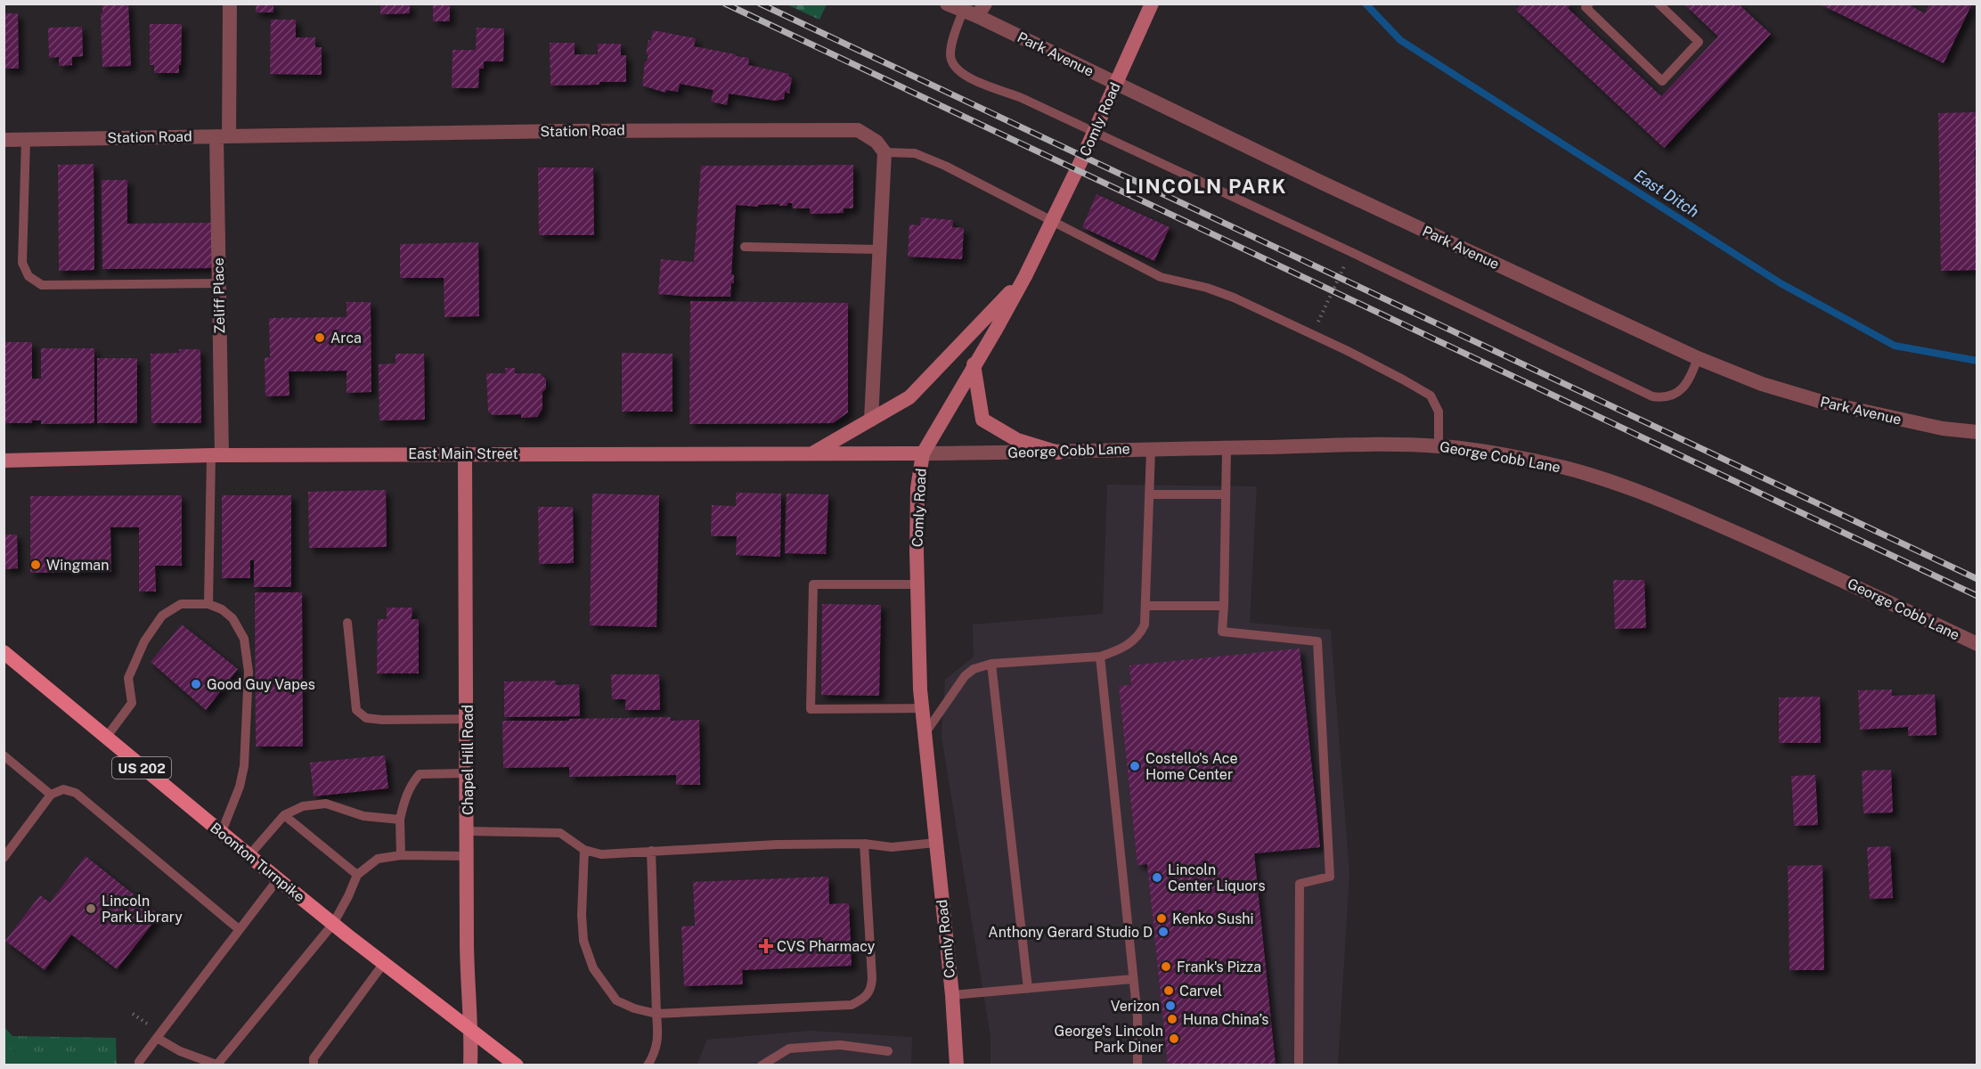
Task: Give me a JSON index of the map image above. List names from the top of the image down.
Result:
{
  "streets": {
    "main road": [
      "Comly Road",
      "East Main Street",
      "Chapel Hill Road",
      "US 202",
      "Boonton Turnpike"
    ],
    "street": [
      "Park Avenue",
      "Station Road",
      "Zeliff Place",
      "George Cobb Lane"
    ]
  },
  "crossings": [
    ["Comly Road", "George Cobb Lane"],
    ["Comly Road", "East Main Street"],
    ["Station Road", "Zeliff Place"],
    ["Zeliff Place", "East Main Street"],
    ["George Cobb Lane", "East Main Street"],
    ["East Main Street", "Chapel Hill Road"],
    ["Chapel Hill Road", "Boonton Turnpike"]
  ],
  "districts": ["LINCOLN PARK"],
  "water": ["East Ditch"],
  "places": {
    "other": [
      "Arca",
      "Wingman",
      "Good Guy Vapes",
      "Costello's Ace Home Center",
      "Lincoln Center Liquors",
      "Lincoln Park Library",
      "Kenko Sushi",
      "Anthony Gerard Studio D",
      "Frank's Pizza",
      "Carvel",
      "Verizon",
      "Huna China’s",
      "George's Lincoln Park Diner"
    ],
    "health": ["CVS Pharmacy"]
  }
}
